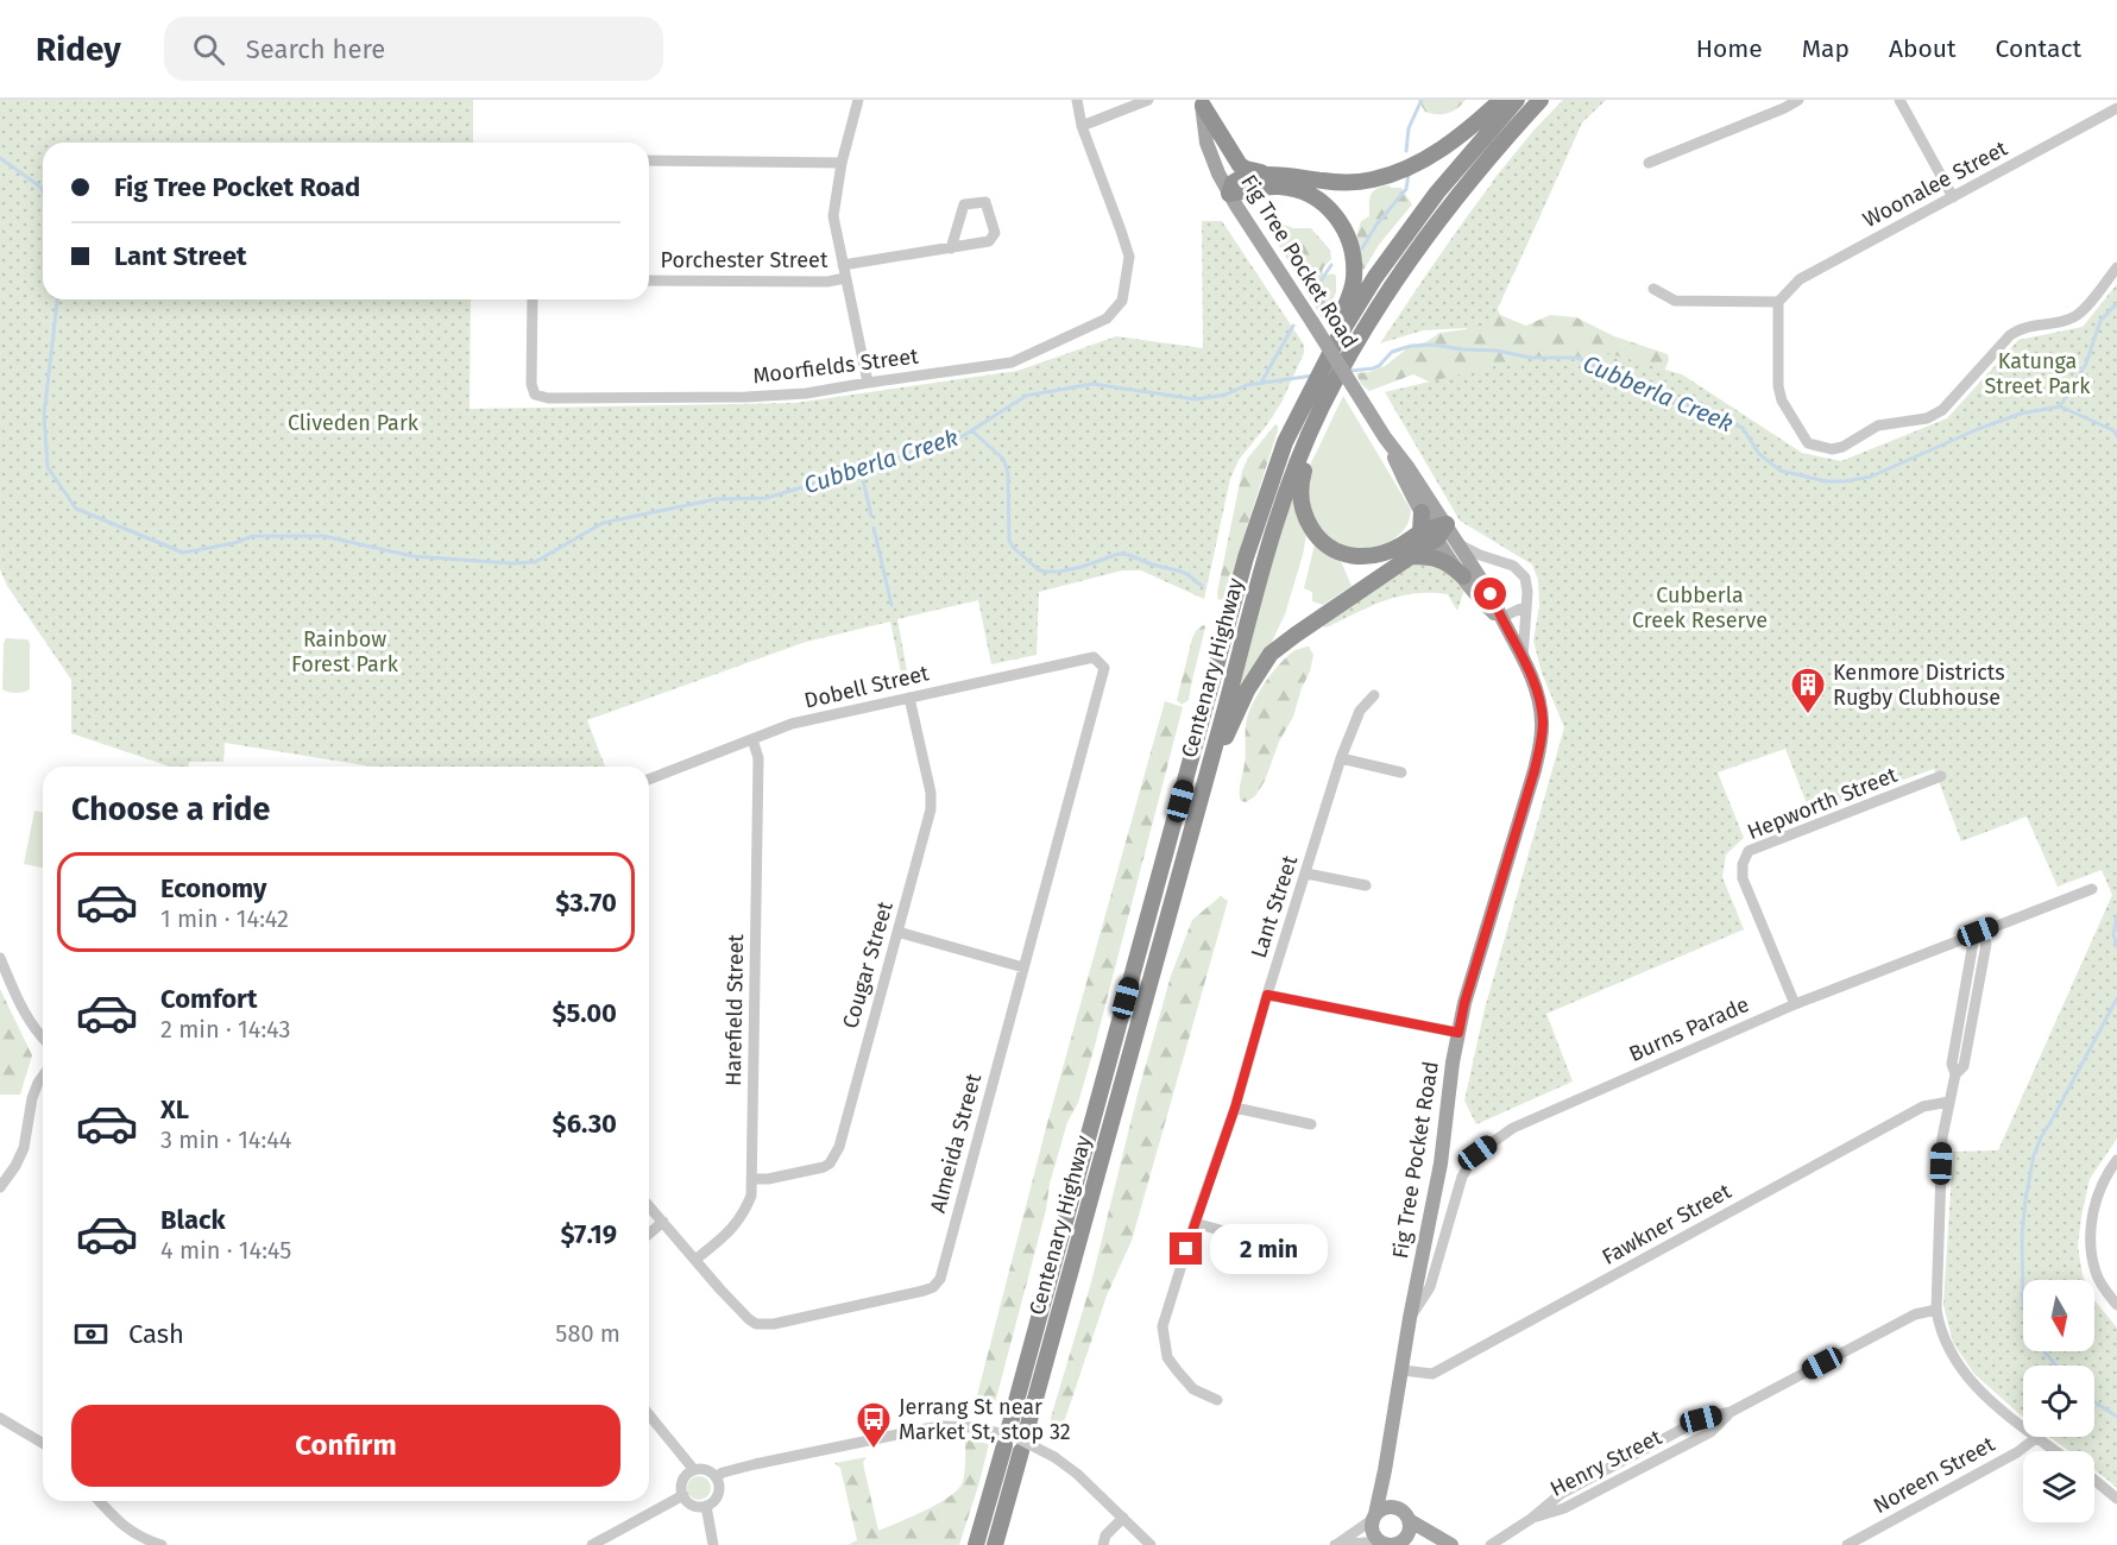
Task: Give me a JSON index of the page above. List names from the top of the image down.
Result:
{
  "streets": {
    "highway": ["Centenary Highway"],
    "main road": ["Fig Tree Pocket Road"],
    "street": [
      "Woonalee Street",
      "Porchester Street",
      "Moorfields Street",
      "Dobell Street",
      "Hepworth Street",
      "Lant Street",
      "Cougar Street",
      "Harefield Street",
      "Burns Parade",
      "Almeida Street",
      "Fawkner Street",
      "Henry Street",
      "Noreen Street"
    ]
  },
  "crossings": [
    ["Fig Tree Pocket Road", "Burns Parade"],
    ["Fig Tree Pocket Road", "Fawkner Street"],
    ["Dobell Street", "Cougar Street"],
    ["Dobell Street", "Harefield Street"],
    ["Dobell Street", "Almeida Street"],
    ["Hepworth Street", "Burns Parade"],
    ["Cougar Street", "Harefield Street"],
    ["Harefield Street", "Almeida Street"]
  ],
  "water": ["Cubberla Creek"],
  "parks": [
    "Katunga Street Park",
    "Cliveden Park",
    "Cubberla Creek Reserve",
    "Rainbow Forest Park"
  ],
  "places": {
    "building": ["Kenmore Districts Rugby Clubhouse"],
    "bus stop": ["Jerrang St near Market St, stop 32"]
  },
  "north": "bottom",
  "page": {
    "header": "Ridey",
    "search": "Search here",
    "nav": [
      "Home",
      "Map",
      "About",
      "Contact"
    ],
    "banner": ["Fig Tree Pocket Road", "Lant Street"],
    "heading": "Choose a ride",
    "list": [
      {
        "name": "Economy",
        "note": "1 min · 14:42",
        "value": "$3.70"
      },
      {
        "name": "Comfort",
        "note": "2 min · 14:43",
        "value": "$5.00"
      },
      {
        "name": "XL",
        "note": "3 min · 14:44",
        "value": "$6.30"
      },
      {
        "name": "Black",
        "note": "4 min · 14:45",
        "value": "$7.19"
      }
    ],
    "bubble": "2 min",
    "pay": ["Cash", "580 m"],
    "buttons": "Confirm"
  }
}
